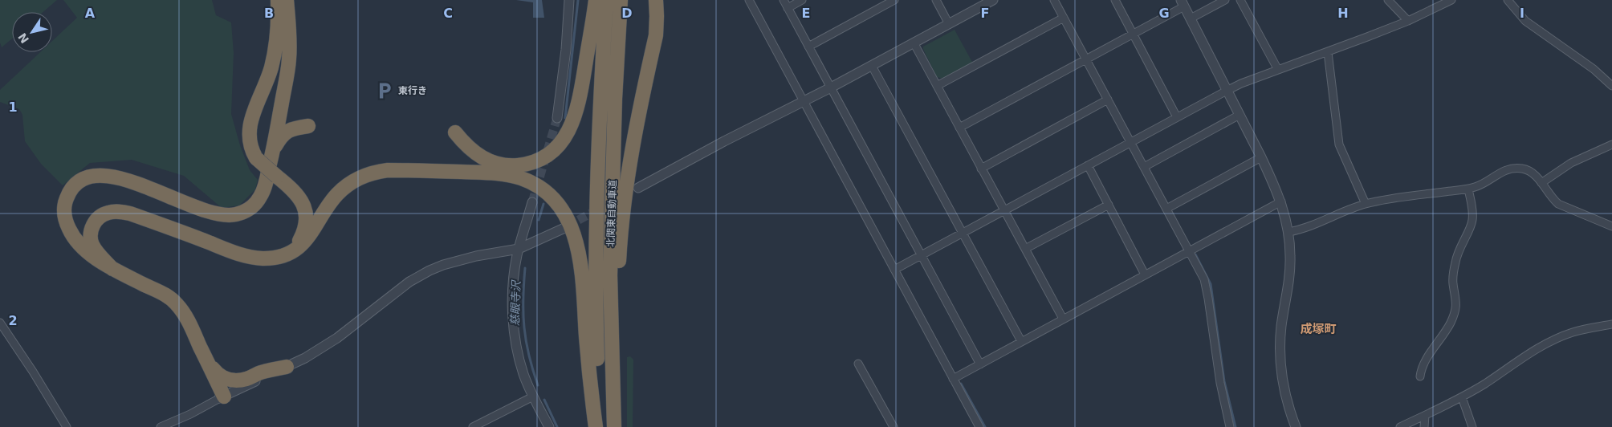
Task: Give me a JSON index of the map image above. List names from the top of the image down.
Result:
{
  "streets": {
    "highway": ["北関東自動車道"]
  },
  "districts": ["成塚町"],
  "water": ["慈眼寺沢"],
  "places": {
    "parking": ["東行き"]
  },
  "north": "bottom left",
  "grid": {
    "columns": [
      "A",
      "B",
      "C",
      "D",
      "E",
      "F",
      "G",
      "H",
      "I"
    ],
    "rows": ["1", "2"]
  }
}
